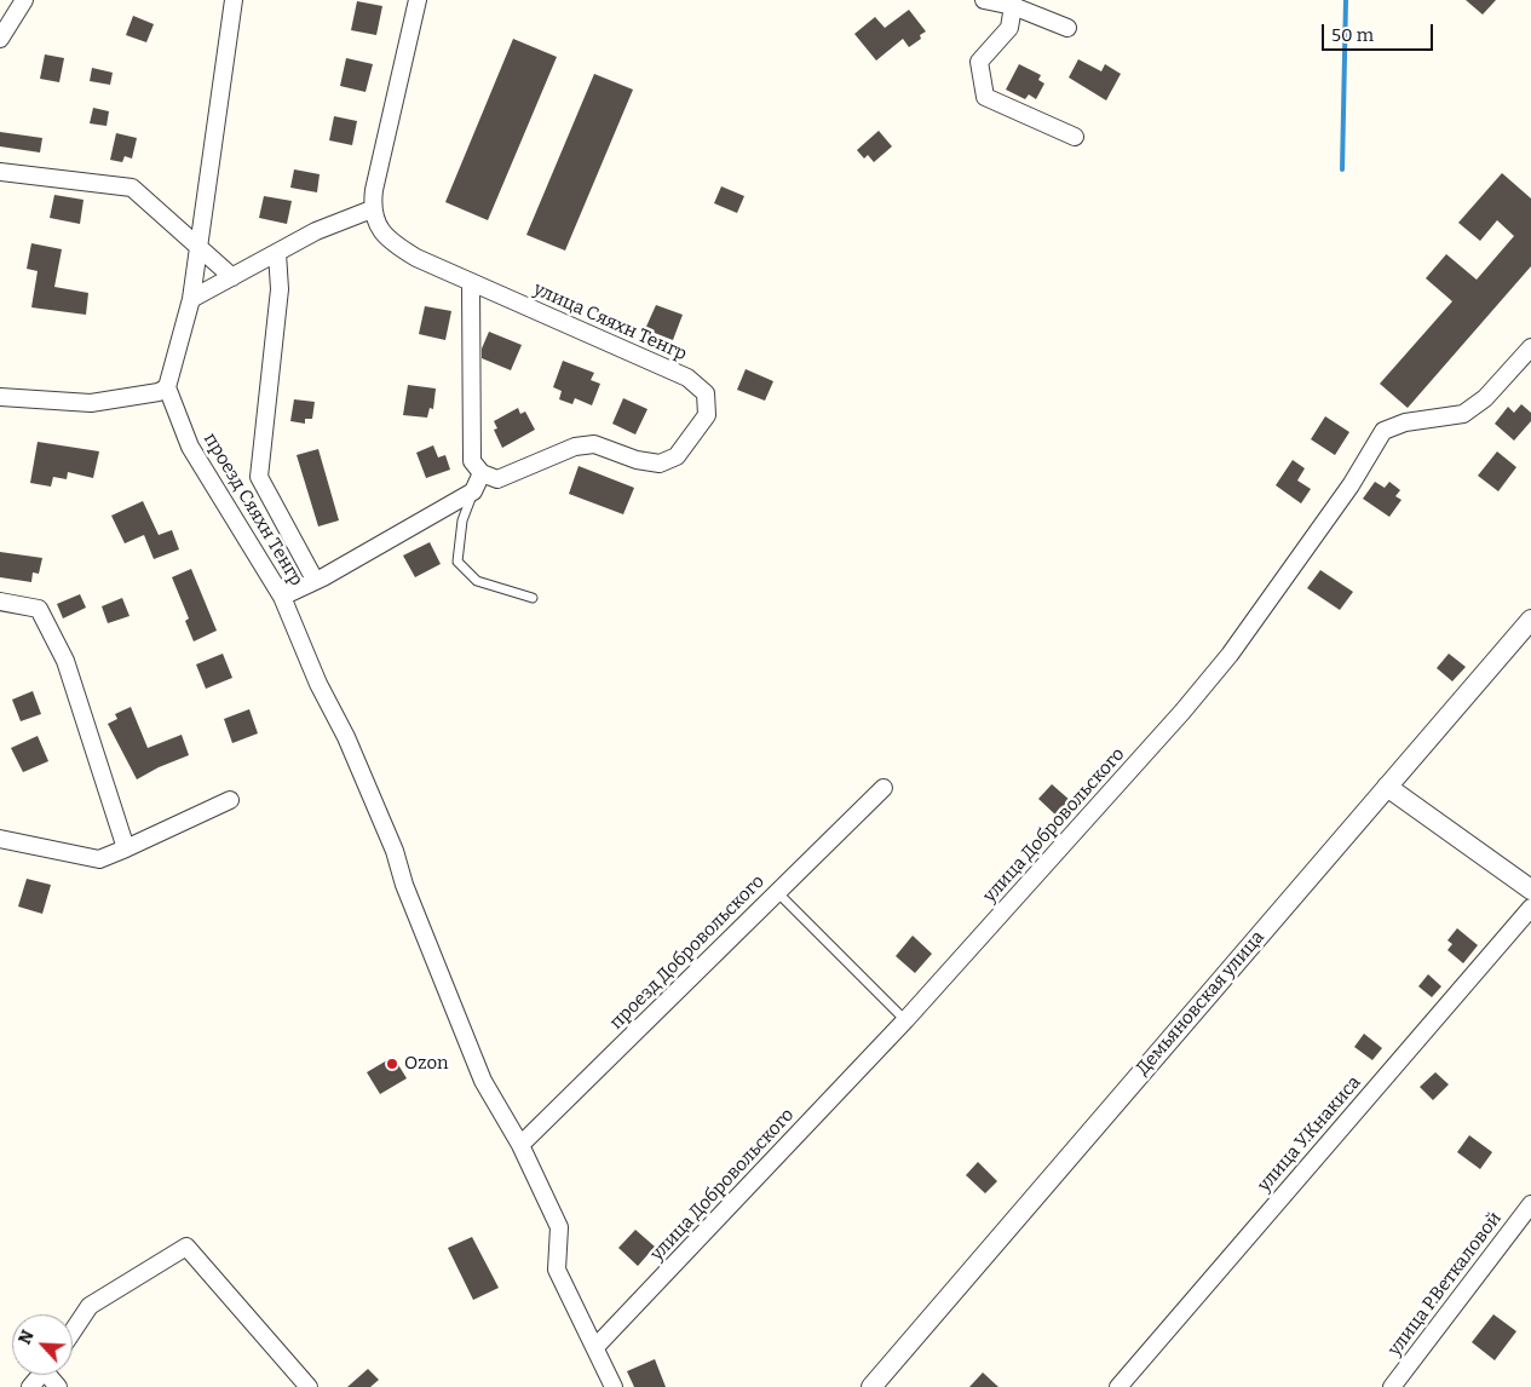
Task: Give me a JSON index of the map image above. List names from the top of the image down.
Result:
{
  "streets": {
    "street": [
      "улица Сяяхн Тенгр",
      "проезд Сяяхн Тенгр",
      "улица Добровольского",
      "проезд Добровольского",
      "Демьяновская улица",
      "улица У.Кнакиса",
      "улица Р.Веткаловой"
    ]
  },
  "crossings": [
    ["проезд Сяяхн Тенгр", "улица Добровольского"],
    ["проезд Сяяхн Тенгр", "проезд Добровольского"]
  ],
  "places": ["Ozon"],
  "scale_bar": "50 m",
  "north": "top left"
}
